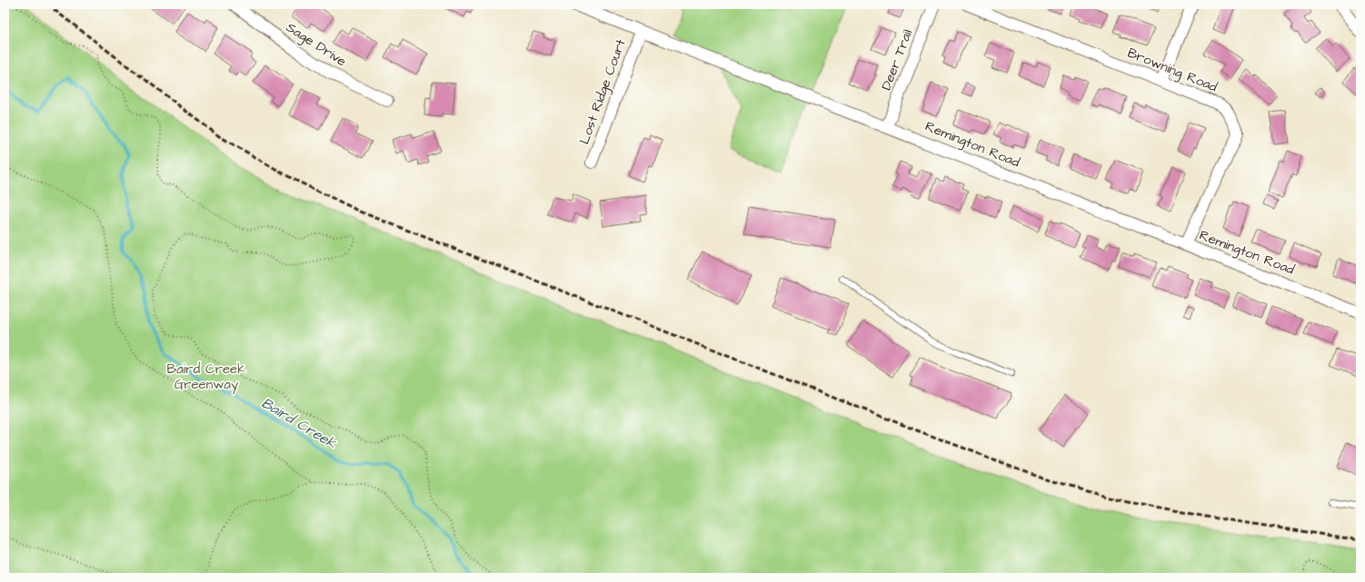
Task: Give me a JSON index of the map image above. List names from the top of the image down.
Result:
{
  "streets": {
    "street": [
      "Sage Drive",
      "Deer Trail",
      "Browning Road",
      "Lost Ridge Court",
      "Remington Road"
    ]
  },
  "crossings": [
    ["Deer Trail", "Remington Road"],
    ["Browning Road", "Remington Road"],
    ["Lost Ridge Court", "Remington Road"]
  ],
  "water": ["Baird Creek"],
  "parks": ["Baird Creek Greenway"]
}
